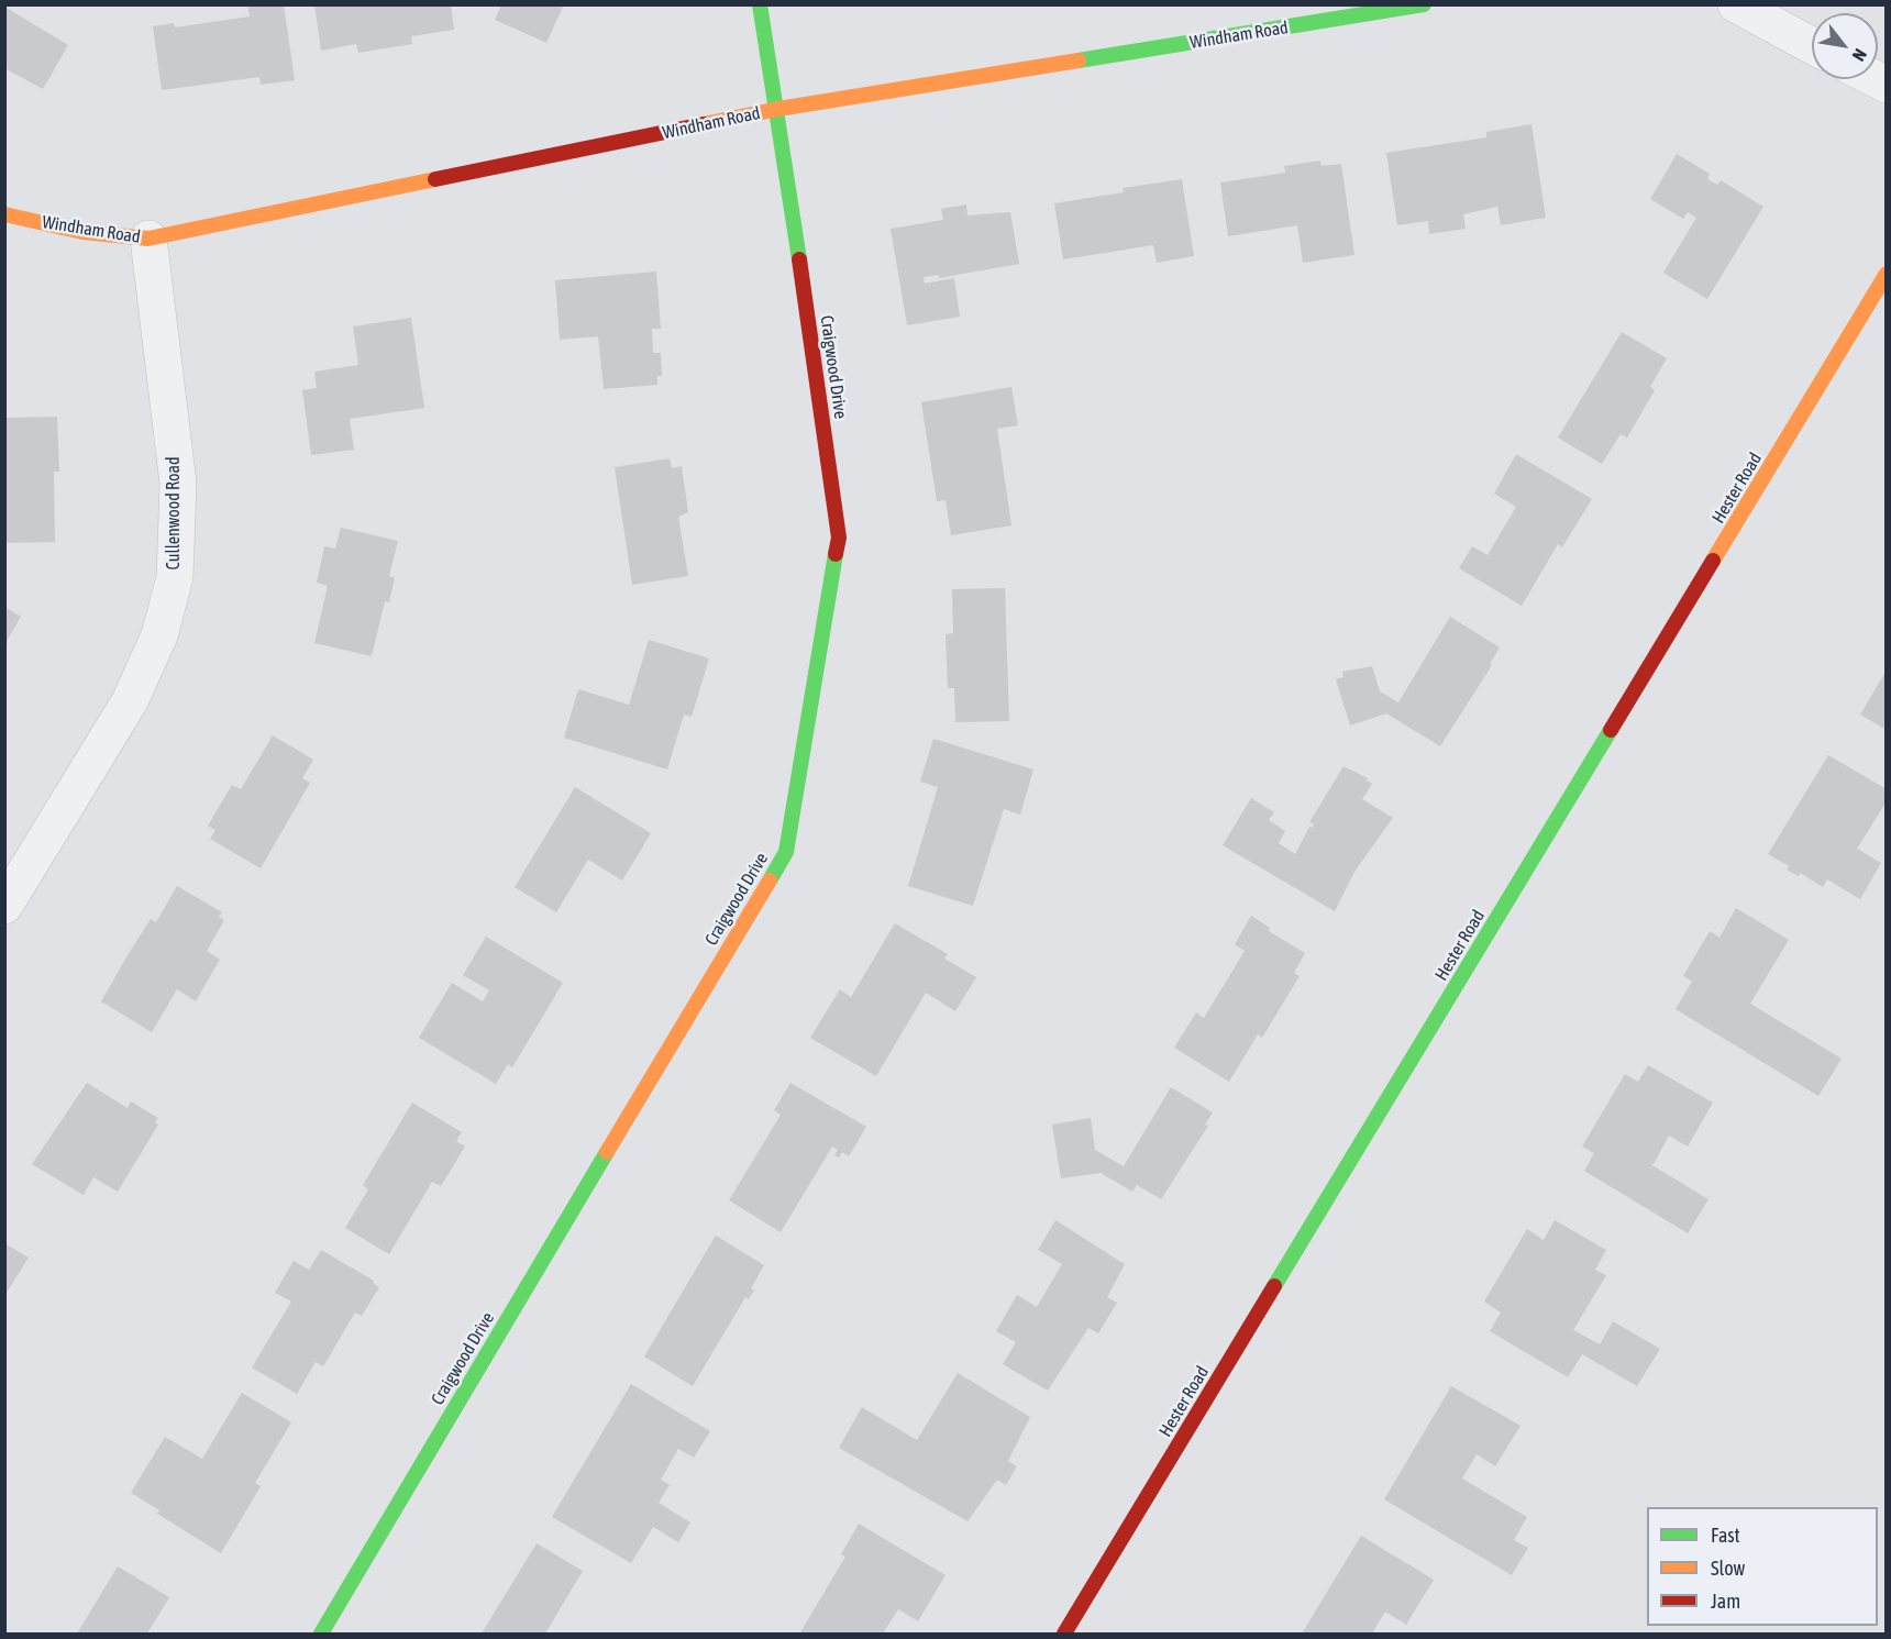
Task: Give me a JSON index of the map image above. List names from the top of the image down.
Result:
{
  "streets": {
    "street": [
      "Windham Road",
      "Craigwood Drive",
      "Hester Road",
      "Cullenwood Road"
    ]
  },
  "crossings": [
    ["Windham Road", "Craigwood Drive"],
    ["Windham Road", "Cullenwood Road"]
  ],
  "legend": ["Fast", "Slow", "Jam"],
  "north": "bottom right"
}
